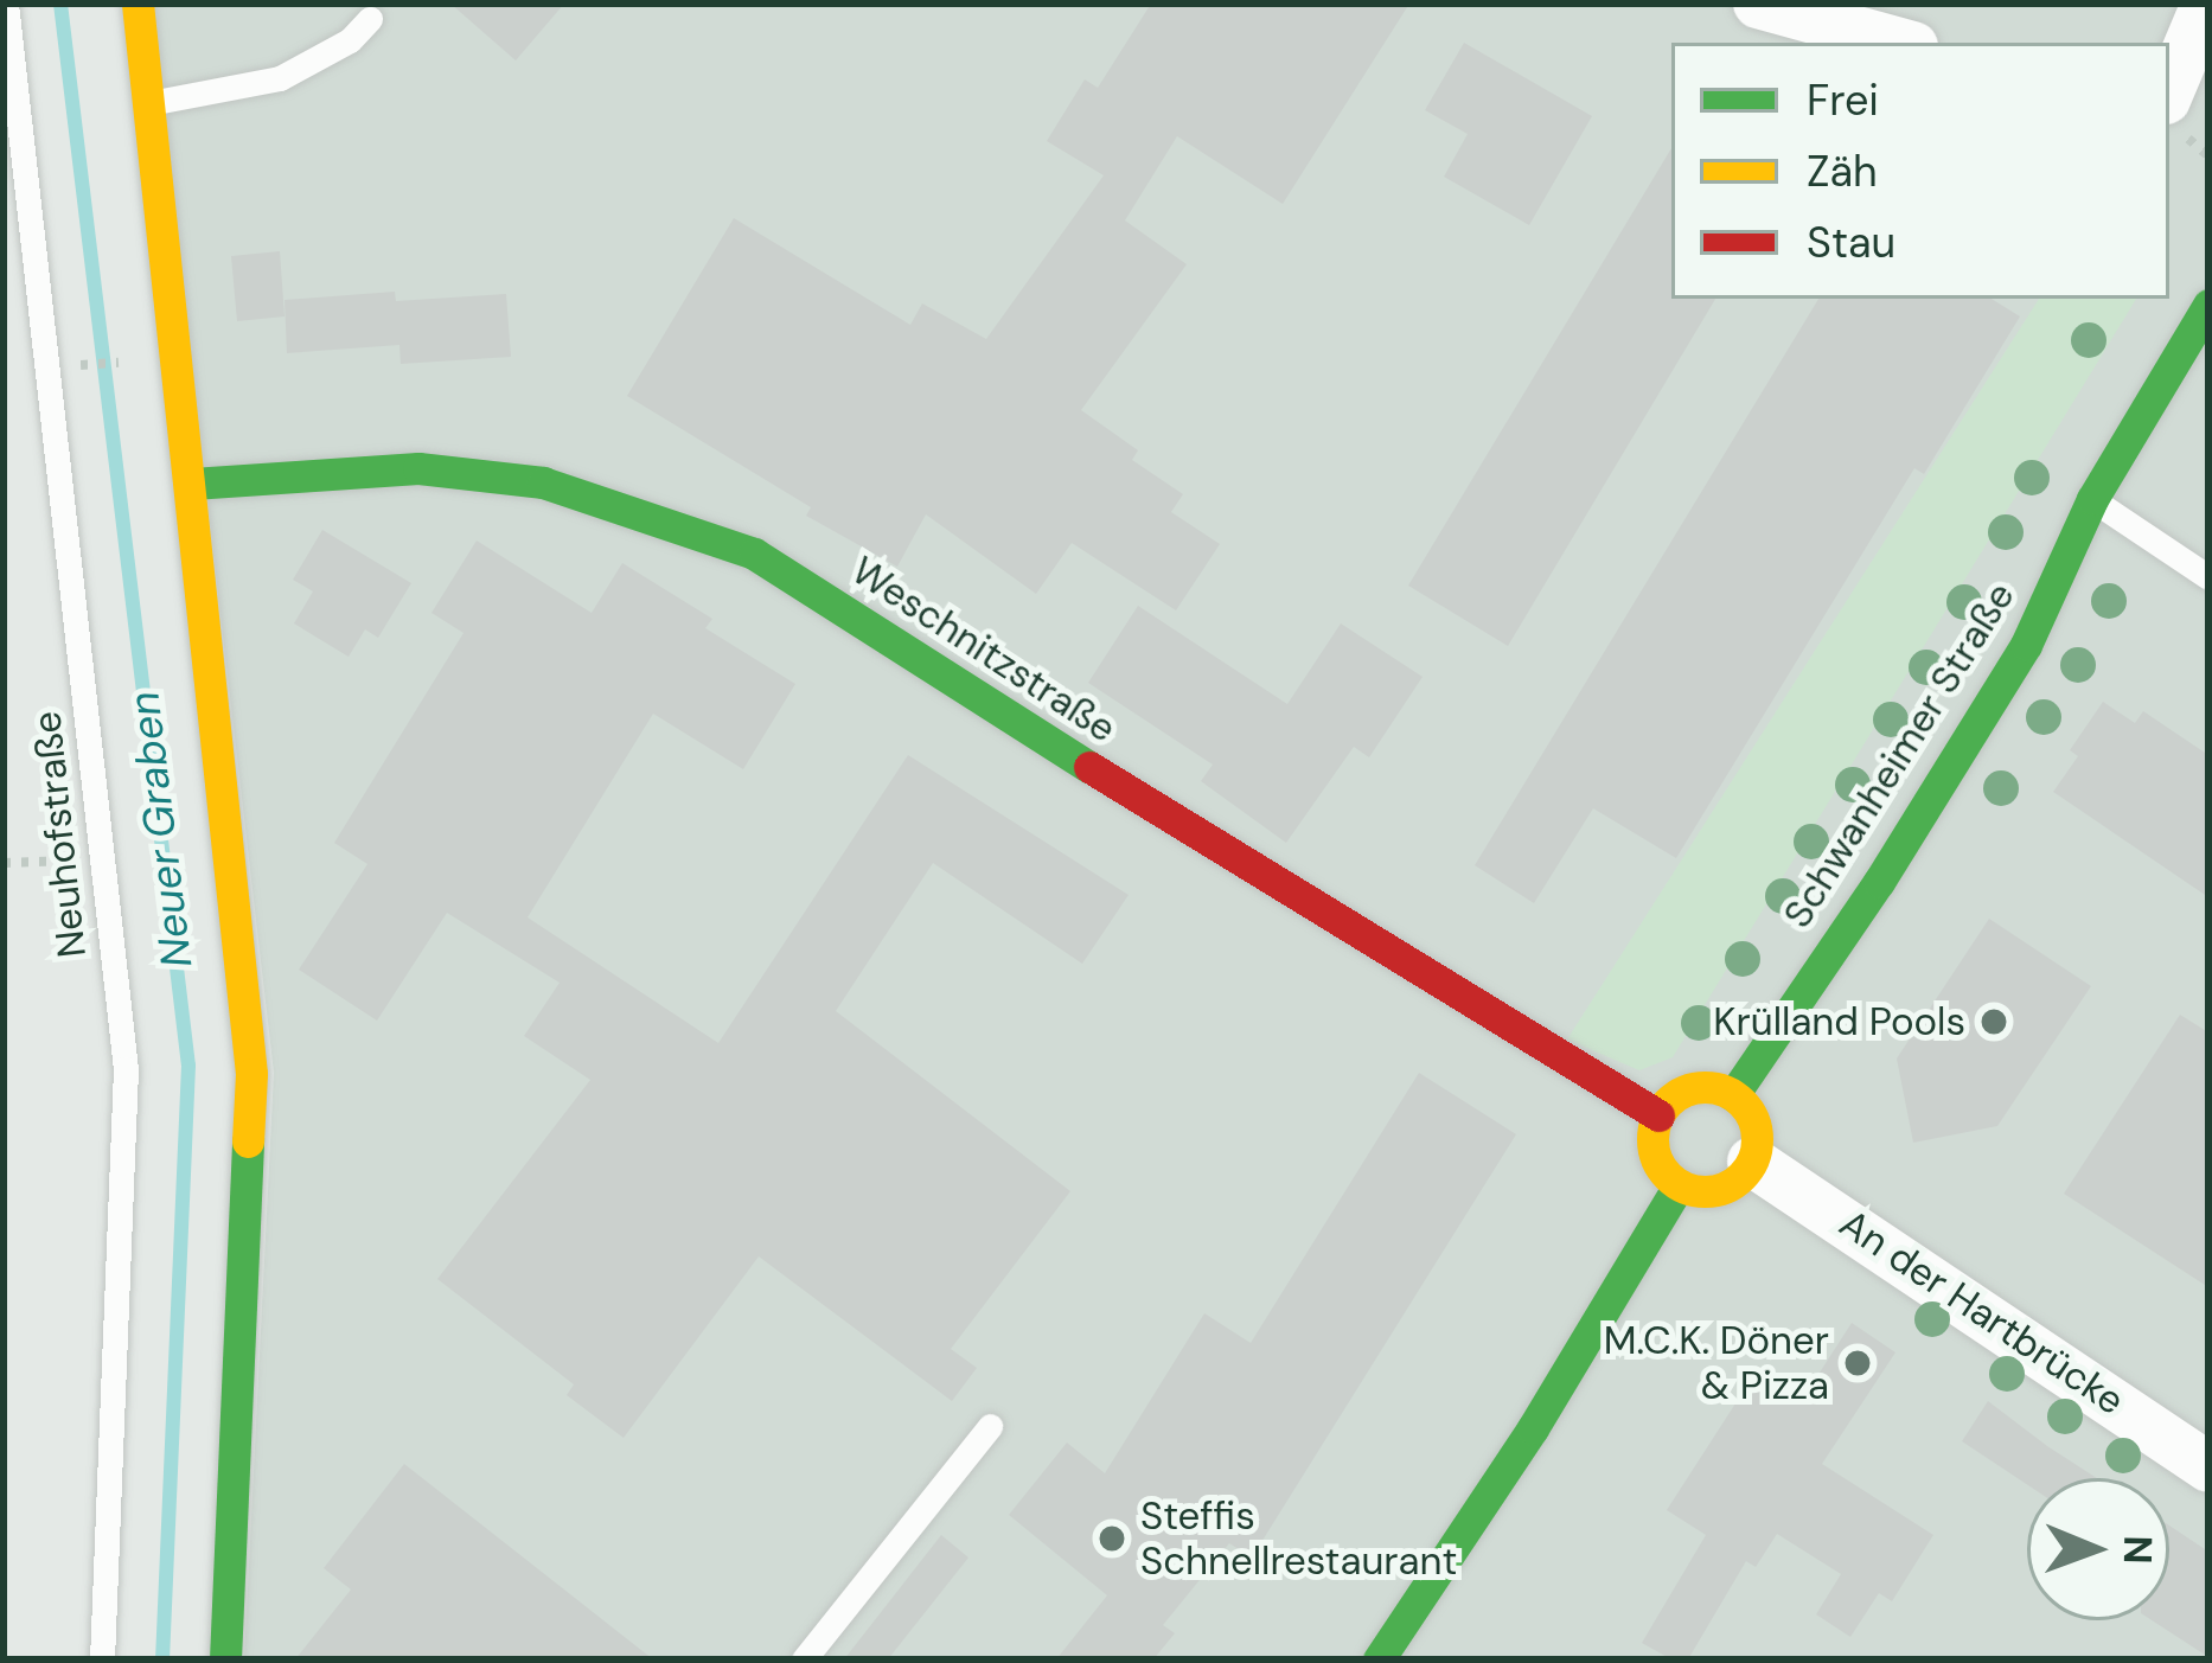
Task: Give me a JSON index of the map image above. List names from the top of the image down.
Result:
{
  "streets": {
    "street": ["Weschnitzstraße", "Schwanheimer Straße", "An der Hartbrücke"],
    "lane": ["Neuhofstraße"]
  },
  "crossings": [
    ["Weschnitzstraße", "Schwanheimer Straße"],
    ["Weschnitzstraße", "An der Hartbrücke"],
    ["Schwanheimer Straße", "An der Hartbrücke"]
  ],
  "water": ["Neuer Graben"],
  "places": ["Krülland Pools", "M.C.K. Döner & Pizza", "Steffis Schnellrestaurant"],
  "legend": ["Frei", "Zäh", "Stau"],
  "north": "right"
}
